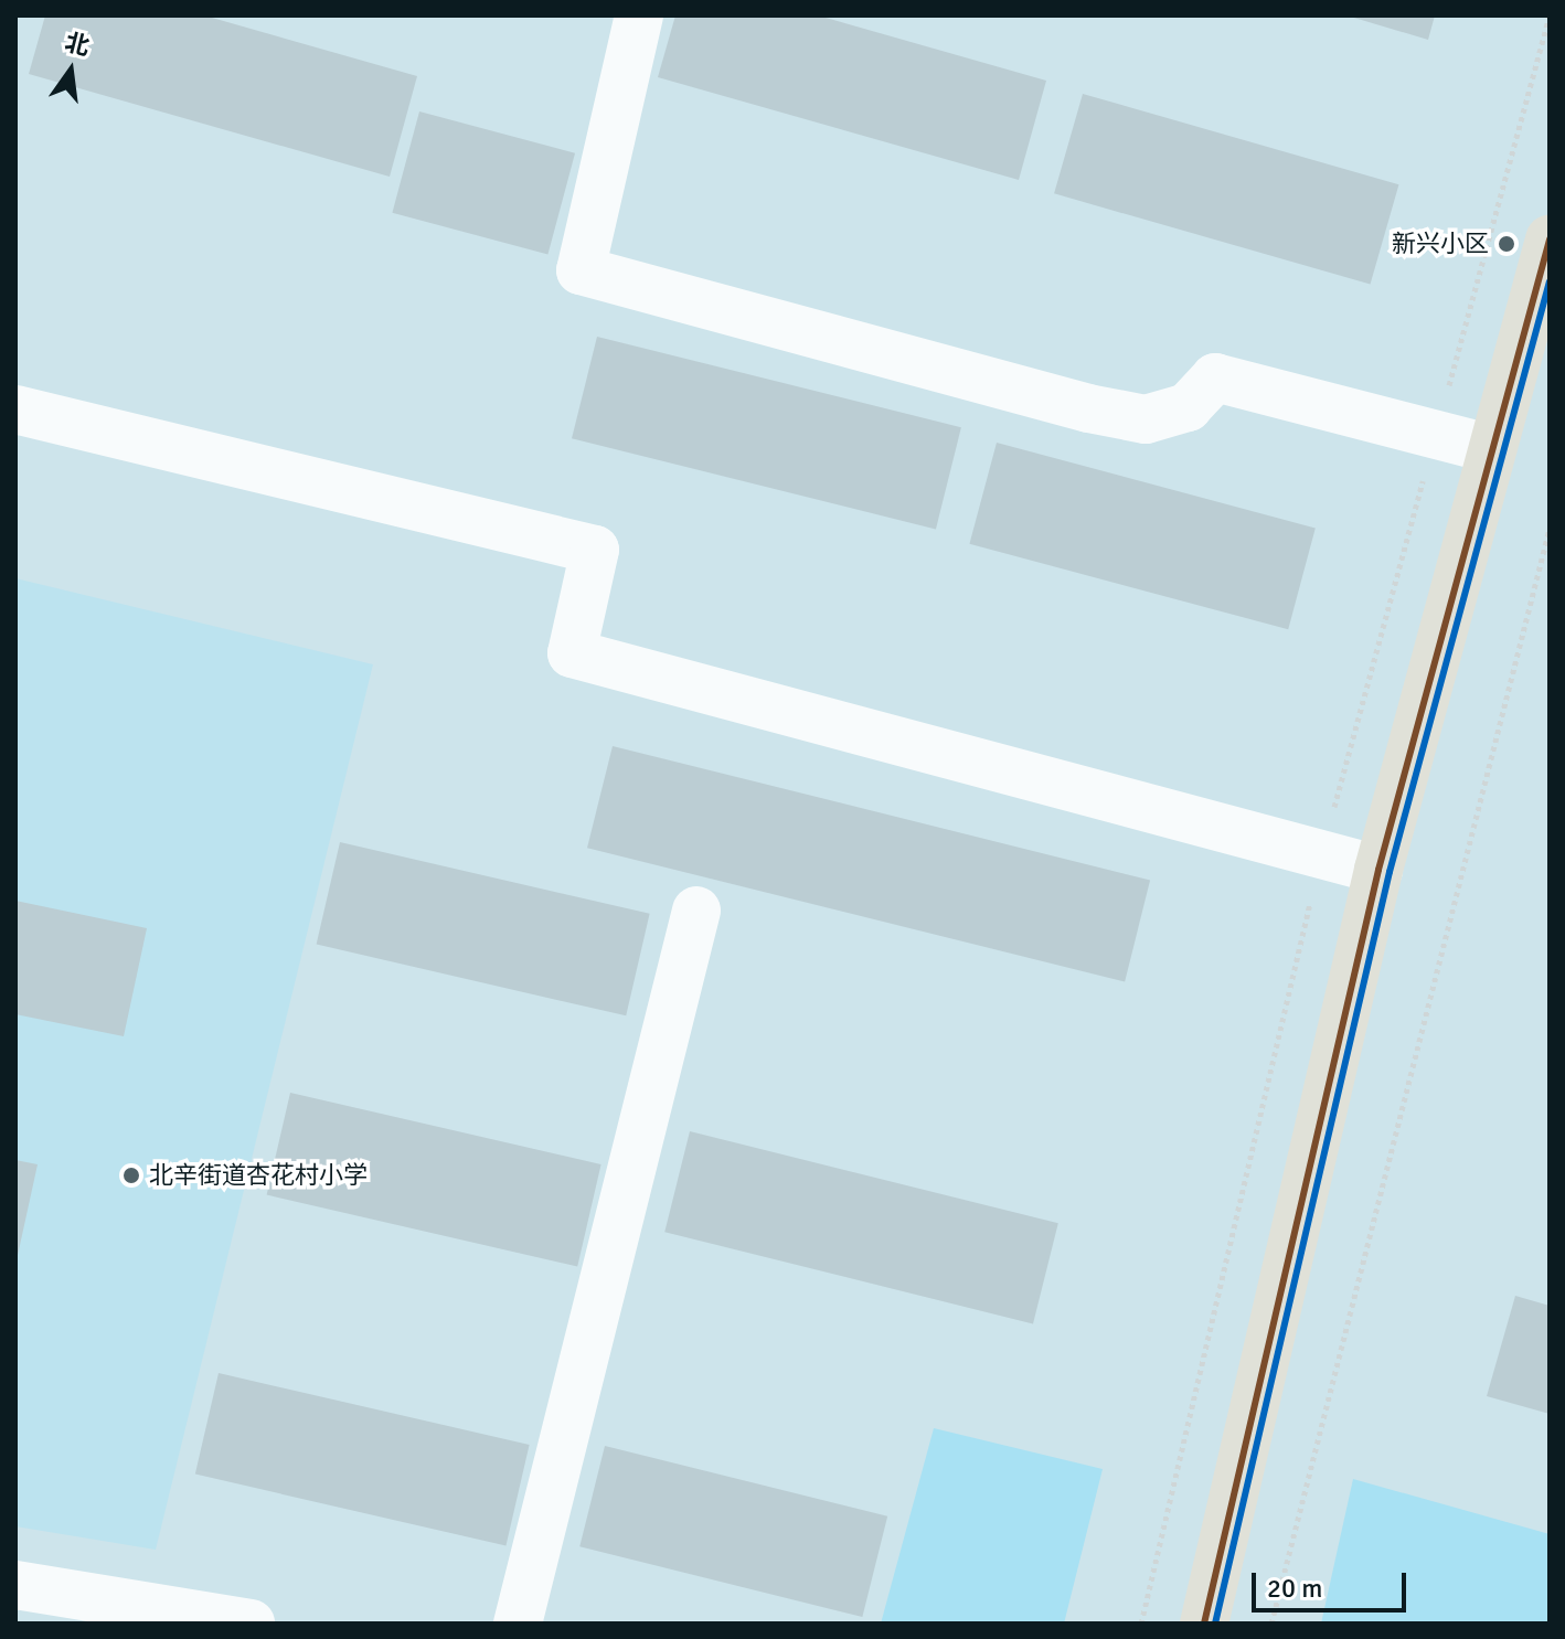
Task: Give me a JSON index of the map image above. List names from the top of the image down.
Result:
{
  "places": ["新兴小区", "北辛街道杏花村小学"],
  "scale_bar": "20 m",
  "north": "top"
}
